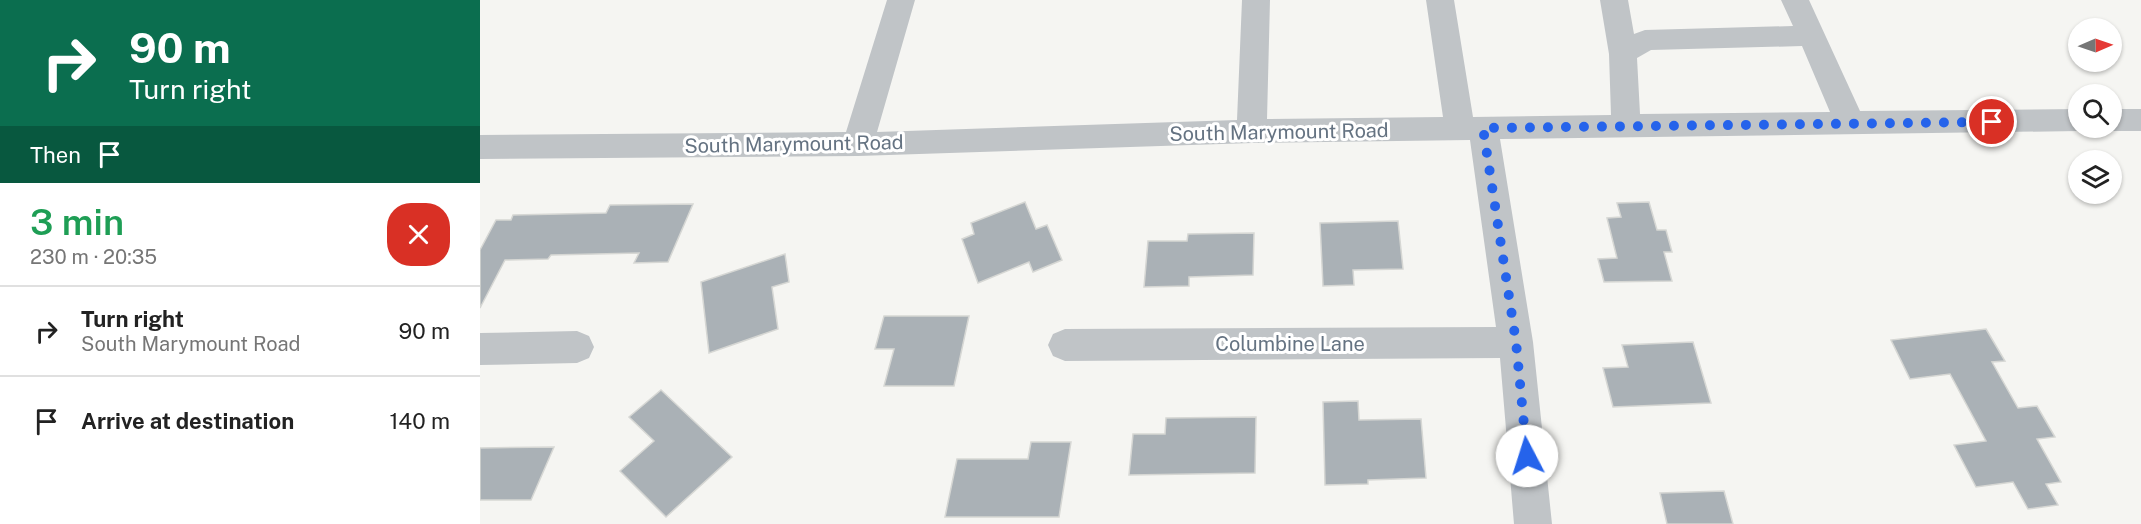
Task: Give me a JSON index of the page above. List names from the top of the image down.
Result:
{
  "streets": {
    "street": ["South Marymount Road", "Columbine Lane"]
  },
  "north": "right",
  "page": {
    "turn": ["90 m", "Turn right"],
    "then": "Then",
    "heading": ["3 min", "230 m · 20:35"],
    "list": [
      {
        "name": "Turn right",
        "note": "South Marymount Road",
        "value": "90 m"
      },
      {
        "name": "Arrive at destination",
        "value": "140 m"
      }
    ]
  }
}
